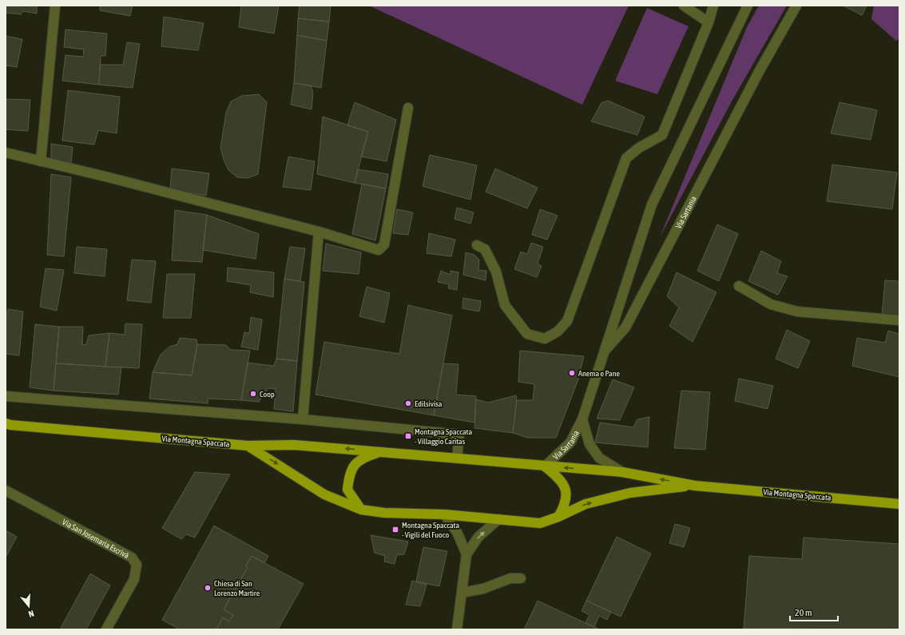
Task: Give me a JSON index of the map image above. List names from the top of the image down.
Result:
{
  "streets": {
    "main road": ["Via Montagna Spaccata"],
    "street": ["Via Sartania", "Via San Josemaria Escrivà"]
  },
  "crossings": [
    ["Via Sartania", "Via Montagna Spaccata"]
  ],
  "places": {
    "other": [
      "Anema e Pane",
      "Coop",
      "Edilsivisa",
      "Chiesa di San Lorenzo Martire"
    ],
    "transit": ["Montagna Spaccata - Villaggio Caritas", "Montagna Spaccata - Vigili del Fuoco"]
  },
  "scale_bar": "20 m",
  "north": "bottom"
}
